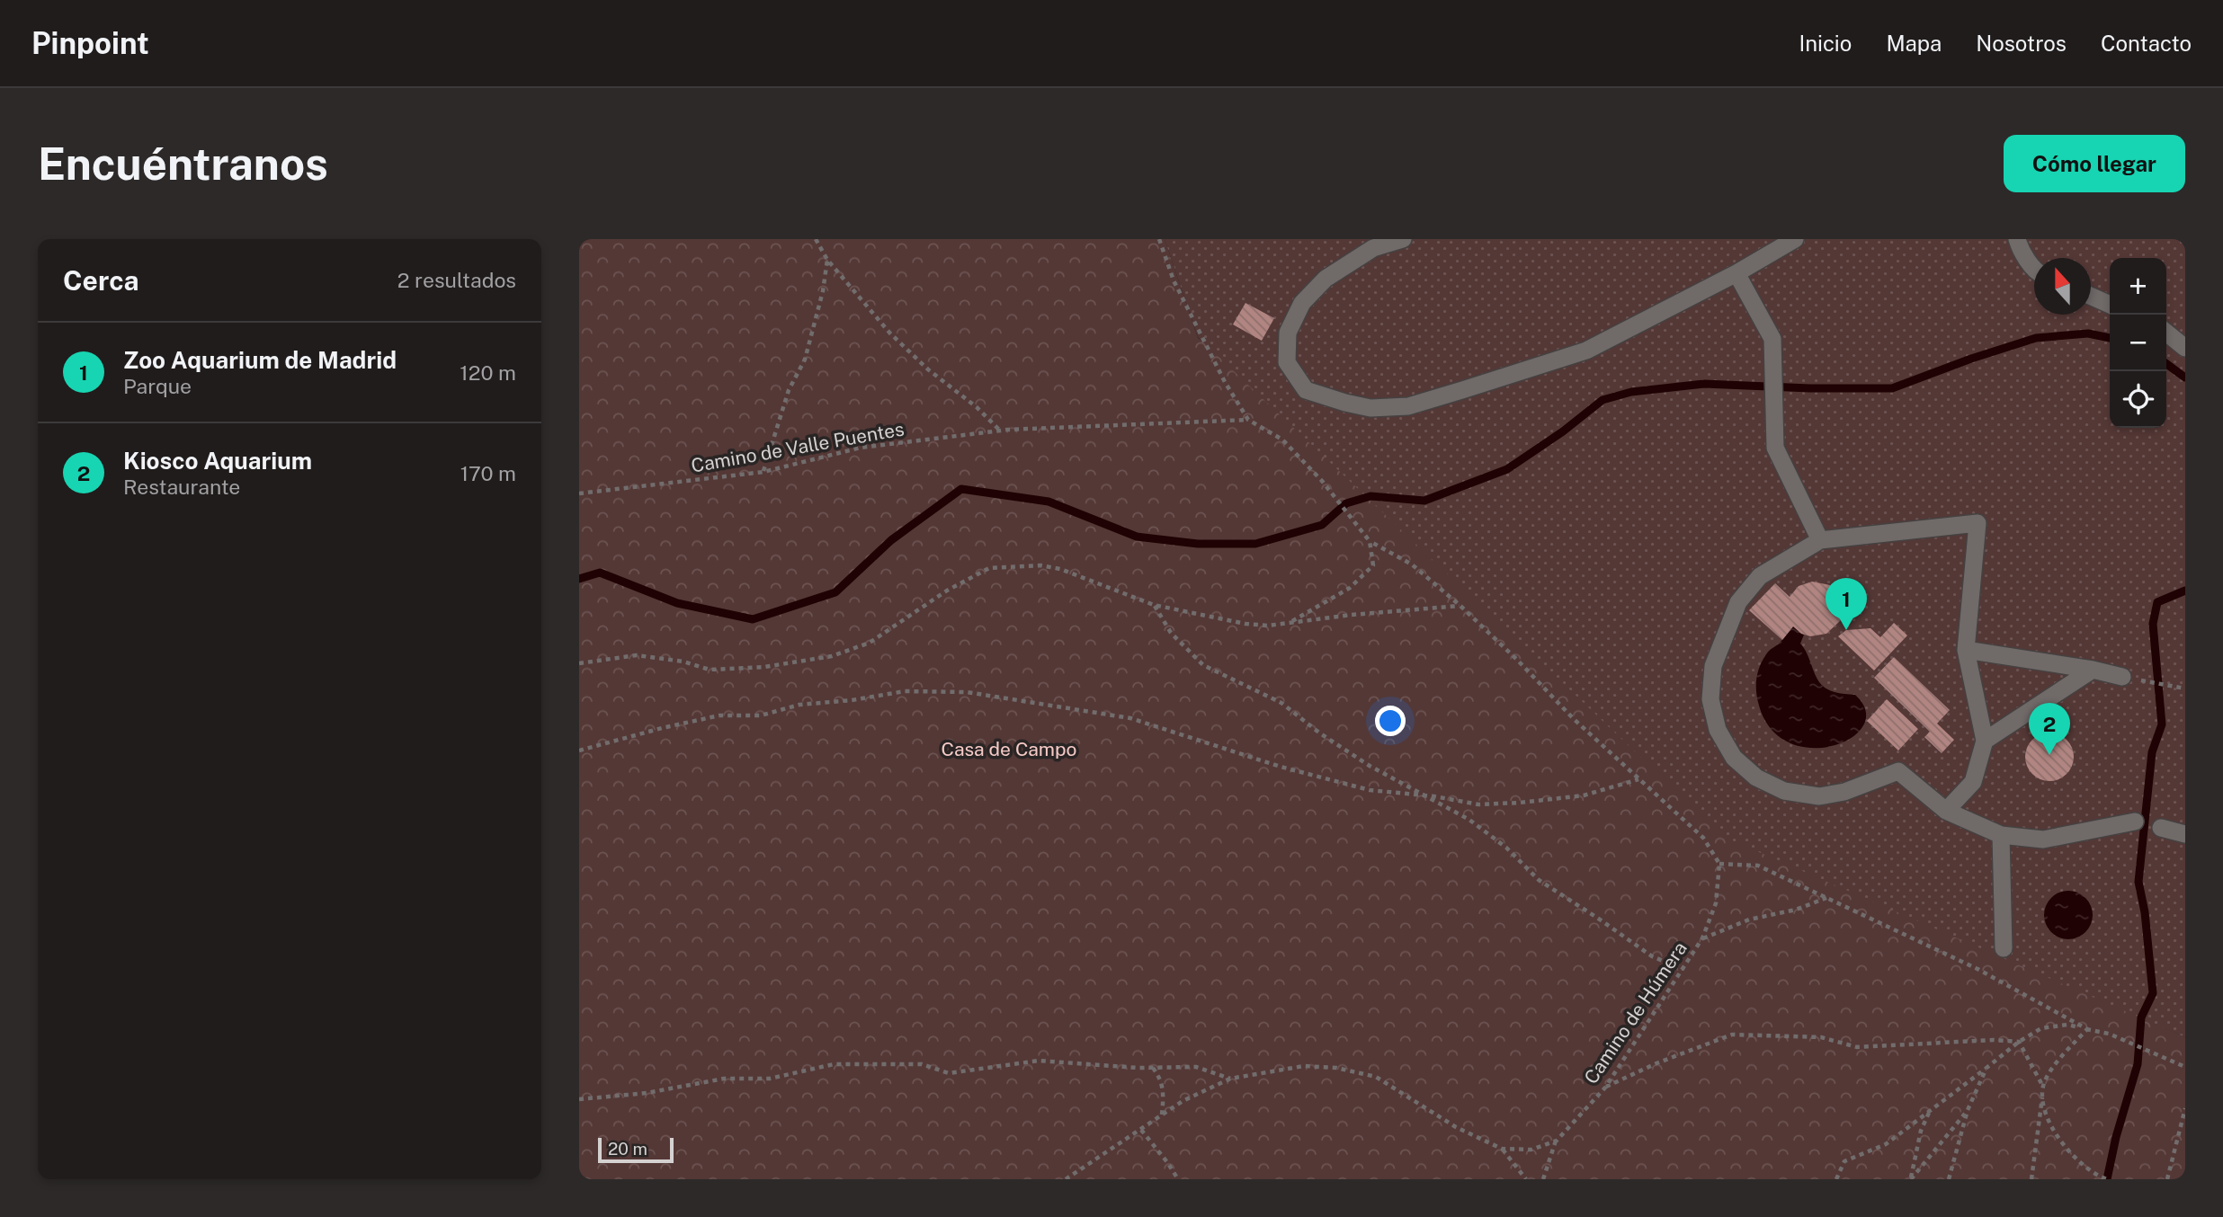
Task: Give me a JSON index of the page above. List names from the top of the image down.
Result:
{
  "streets": {
    "path": ["Camino de Valle Puentes", "Camino de Húmera"]
  },
  "parks": ["Casa de Campo"],
  "scale_bar": "20 m",
  "north": "top",
  "page": {
    "header": "Pinpoint",
    "nav": [
      "Inicio",
      "Mapa",
      "Nosotros",
      "Contacto"
    ],
    "buttons": "Cómo llegar",
    "title": "Encuéntranos",
    "heading": ["Cerca", "2 resultados"],
    "map_buttons": ["+", "−"],
    "list": [
      {
        "mark": "1",
        "name": "Zoo Aquarium de Madrid",
        "note": "Parque",
        "value": "120 m"
      },
      {
        "mark": "2",
        "name": "Kiosco Aquarium",
        "note": "Restaurante",
        "value": "170 m"
      }
    ],
    "pins": ["1", "2"],
    "scale": "20 m"
  }
}
